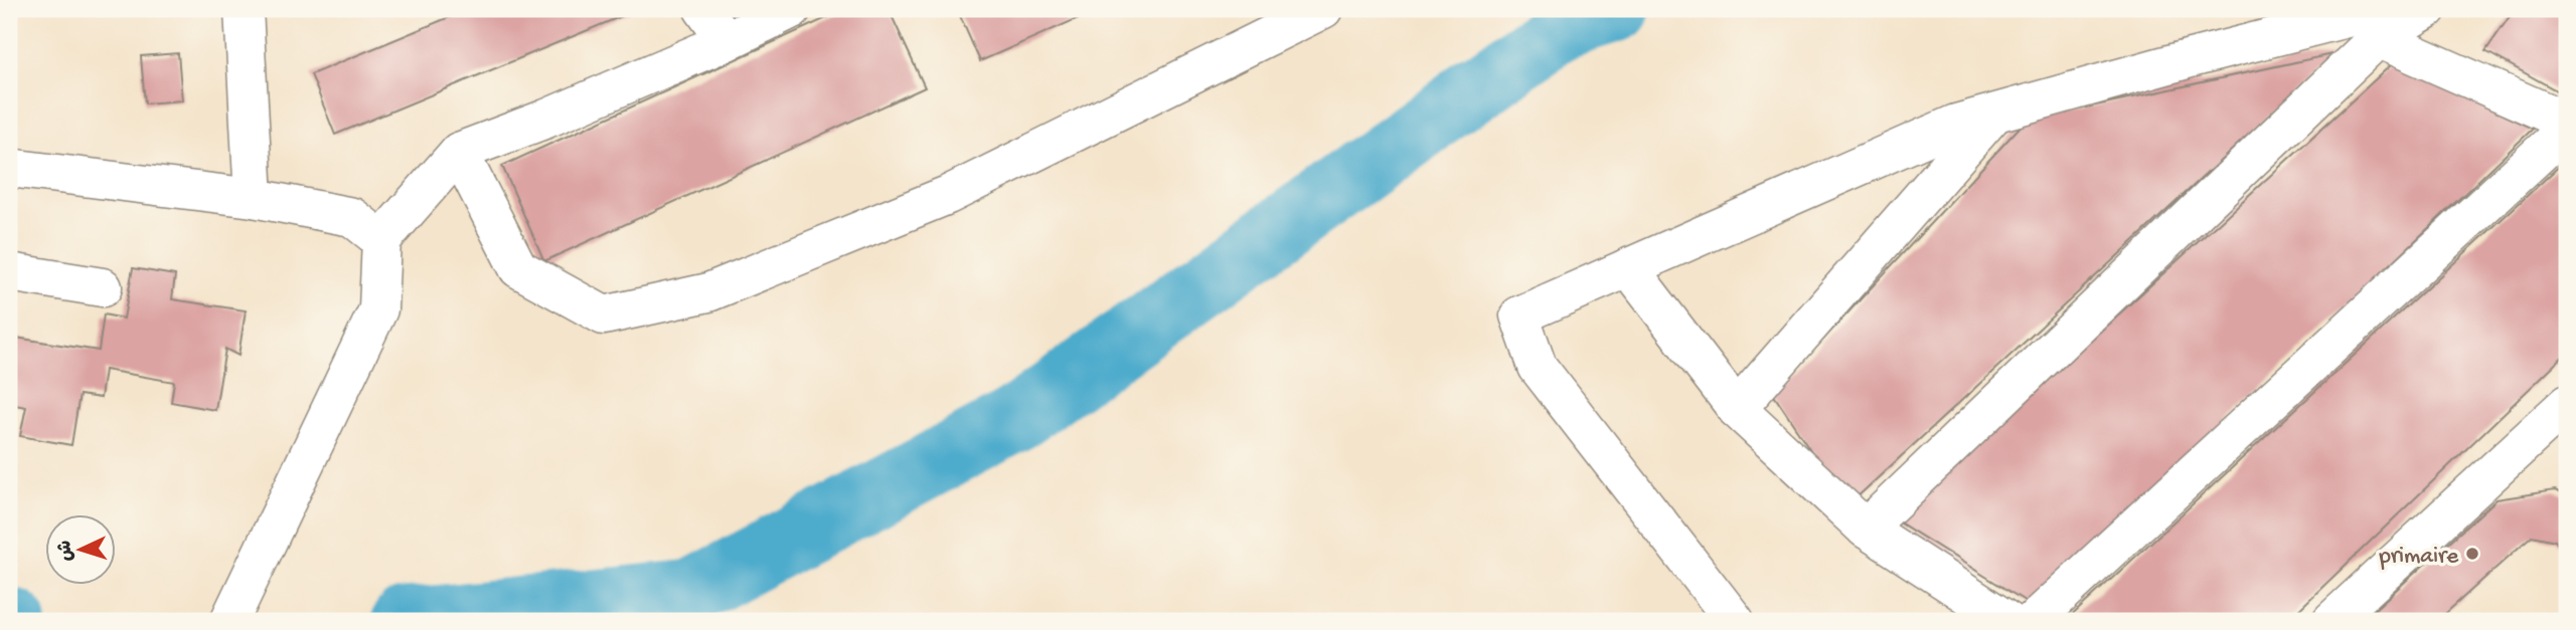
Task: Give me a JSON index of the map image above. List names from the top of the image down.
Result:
{
  "places": ["primaire"],
  "north": "left"
}
